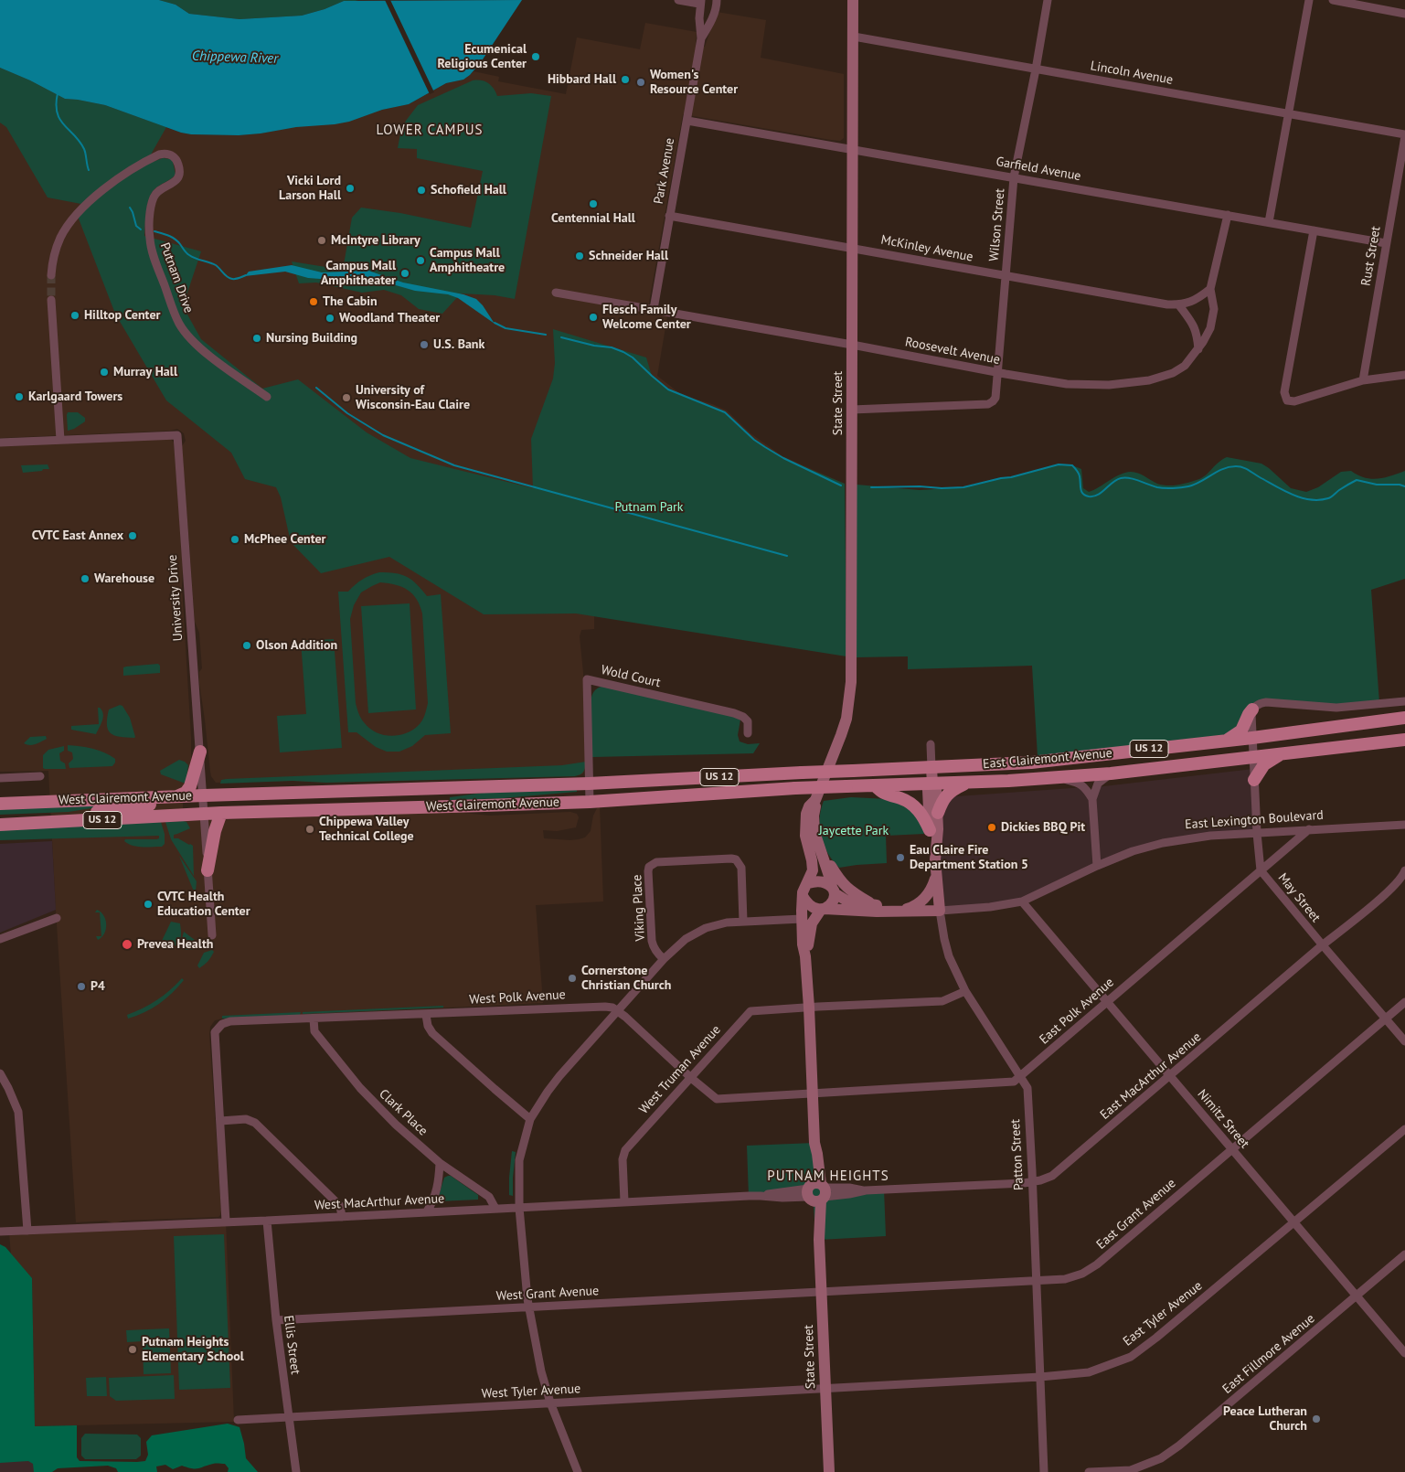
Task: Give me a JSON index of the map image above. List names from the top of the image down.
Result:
{
  "streets": {
    "main road": [
      "State Street",
      "US 12",
      "East Clairemont Avenue",
      "West Clairemont Avenue",
      "East Lexington Boulevard",
      "Patton Street"
    ],
    "street": [
      "Lincoln Avenue",
      "Garfield Avenue",
      "Park Avenue",
      "Wilson Street",
      "McKinley Avenue",
      "Rust Street",
      "Putnam Drive",
      "Roosevelt Avenue",
      "University Drive",
      "Wold Court",
      "May Street",
      "Viking Place",
      "West Polk Avenue",
      "East Polk Avenue",
      "West Truman Avenue",
      "East MacArthur Avenue",
      "Clark Place",
      "Nimitz Street",
      "West MacArthur Avenue",
      "East Grant Avenue",
      "West Grant Avenue",
      "East Tyler Avenue",
      "Ellis Street",
      "East Fillmore Avenue",
      "West Tyler Avenue"
    ]
  },
  "crossings": [
    ["Lincoln Avenue", "Wilson Street"],
    ["Lincoln Avenue", "Rust Street"],
    ["Lincoln Avenue", "State Street"],
    ["Garfield Avenue", "Park Avenue"],
    ["Garfield Avenue", "Wilson Street"],
    ["Garfield Avenue", "Rust Street"],
    ["Garfield Avenue", "Roosevelt Avenue"],
    ["Garfield Avenue", "State Street"],
    ["Park Avenue", "McKinley Avenue"],
    ["Park Avenue", "Roosevelt Avenue"],
    ["Wilson Street", "McKinley Avenue"],
    ["Wilson Street", "Roosevelt Avenue"],
    ["Wilson Street", "State Street"],
    ["McKinley Avenue", "Roosevelt Avenue"],
    ["McKinley Avenue", "State Street"],
    ["Roosevelt Avenue", "State Street"],
    ["State Street", "East Lexington Boulevard"],
    ["State Street", "East Polk Avenue"],
    ["State Street", "West Truman Avenue"],
    ["State Street", "East MacArthur Avenue"],
    ["State Street", "West MacArthur Avenue"],
    ["State Street", "East Grant Avenue"],
    ["State Street", "West Grant Avenue"],
    ["State Street", "East Tyler Avenue"],
    ["State Street", "West Tyler Avenue"],
    ["University Drive", "West Clairemont Avenue"],
    ["Wold Court", "West Clairemont Avenue"],
    ["East Clairemont Avenue", "West Clairemont Avenue"],
    ["East Clairemont Avenue", "East Lexington Boulevard"],
    ["East Clairemont Avenue", "May Street"],
    ["East Clairemont Avenue", "Nimitz Street"],
    ["East Clairemont Avenue", "Patton Street"],
    ["East Lexington Boulevard", "May Street"],
    ["East Lexington Boulevard", "East Polk Avenue"],
    ["East Lexington Boulevard", "Nimitz Street"],
    ["East Lexington Boulevard", "Patton Street"],
    ["May Street", "East Polk Avenue"],
    ["May Street", "East MacArthur Avenue"],
    ["May Street", "East Grant Avenue"],
    ["West Polk Avenue", "Clark Place"],
    ["East Polk Avenue", "Nimitz Street"],
    ["East Polk Avenue", "Patton Street"],
    ["West Truman Avenue", "Patton Street"],
    ["West Truman Avenue", "West MacArthur Avenue"],
    ["East MacArthur Avenue", "Nimitz Street"],
    ["East MacArthur Avenue", "Patton Street"],
    ["East MacArthur Avenue", "West MacArthur Avenue"],
    ["Clark Place", "West MacArthur Avenue"],
    ["Nimitz Street", "Patton Street"],
    ["Nimitz Street", "East Grant Avenue"],
    ["Nimitz Street", "East Tyler Avenue"],
    ["Nimitz Street", "East Fillmore Avenue"],
    ["Patton Street", "East Grant Avenue"],
    ["Patton Street", "East Tyler Avenue"],
    ["West MacArthur Avenue", "Ellis Street"],
    ["East Grant Avenue", "West Grant Avenue"],
    ["West Grant Avenue", "Ellis Street"],
    ["East Tyler Avenue", "West Tyler Avenue"],
    ["Ellis Street", "West Tyler Avenue"]
  ],
  "districts": ["LOWER CAMPUS", "PUTNAM HEIGHTS"],
  "water": ["Chippewa River"],
  "parks": ["Putnam Park", "Jaycette Park"],
  "places": [
    "Ecumenical Religious Center",
    "Hibbard Hall",
    "Women's Resource Center",
    "Vicki Lord Larson Hall",
    "Schofield Hall",
    "Centennial Hall",
    "McIntyre Library",
    "Schneider Hall",
    "Campus Mall Amphitheatre",
    "Campus Mall Amphitheater",
    "The Cabin",
    "Hilltop Center",
    "Flesch Family Welcome Center",
    "Woodland Theater",
    "Nursing Building",
    "U.S. Bank",
    "Murray Hall",
    "Karlgaard Towers",
    "University of Wisconsin-Eau Claire",
    "CVTC East Annex",
    "McPhee Center",
    "Warehouse",
    "Olson Addition",
    "Dickies BBQ Pit",
    "Chippewa Valley Technical College",
    "Eau Claire Fire Department Station 5",
    "CVTC Health Education Center",
    "Prevea Health",
    "Cornerstone Christian Church",
    "P4",
    "Putnam Heights Elementary School",
    "Peace Lutheran Church"
  ]
}
